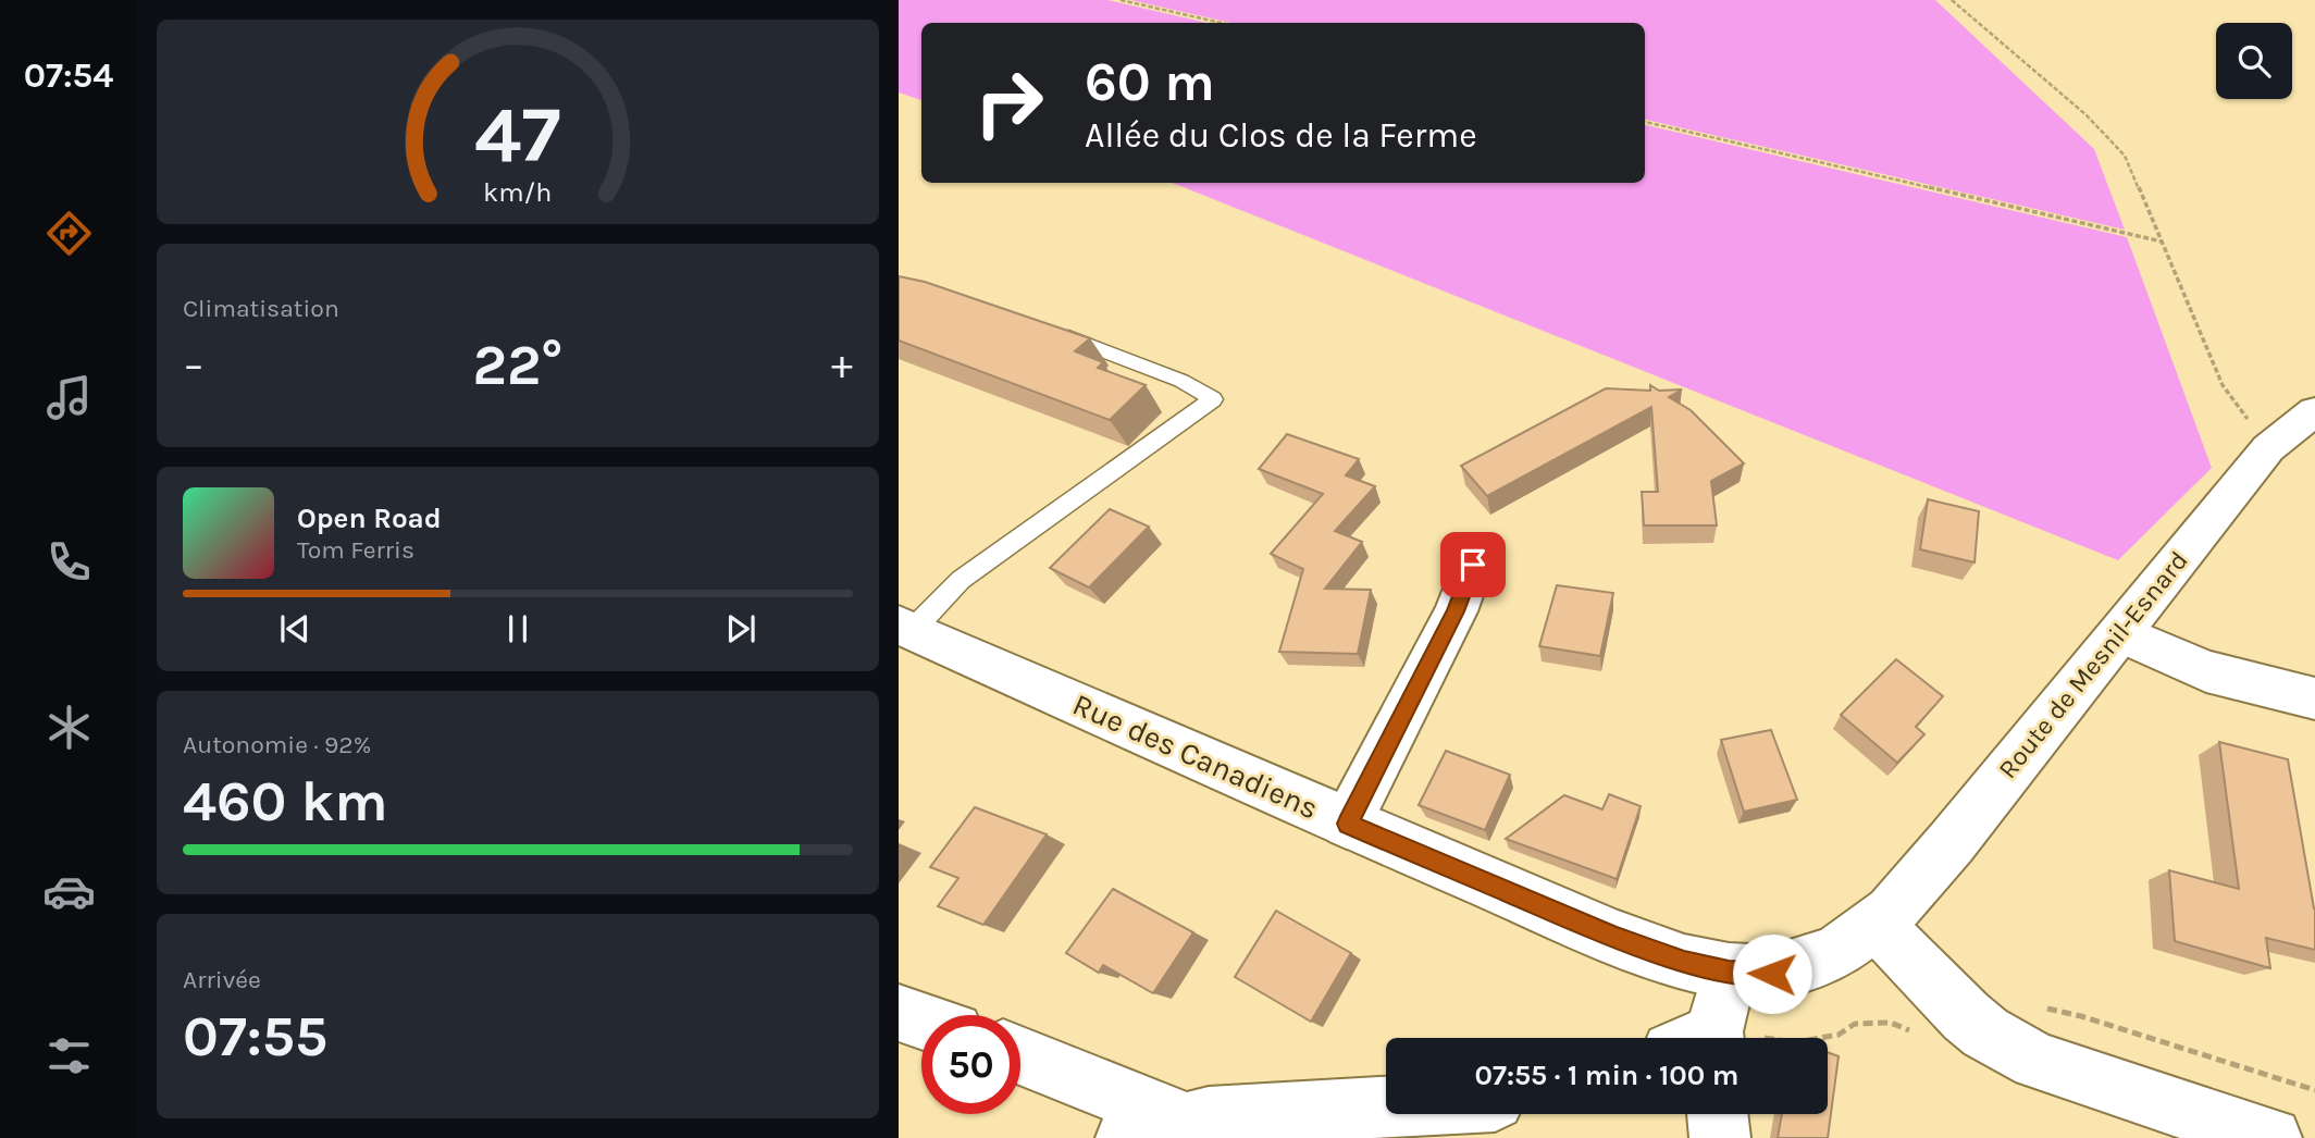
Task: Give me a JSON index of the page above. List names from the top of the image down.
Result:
{
  "streets": {
    "street": ["Route de Mesnil-Esnard", "Rue des Canadiens"]
  },
  "crossings": [
    ["Route de Mesnil-Esnard", "Rue des Canadiens"]
  ],
  "page": {
    "tabs": "07:54",
    "turn": ["60 m", "Allée du Clos de la Ferme"],
    "tile": [
      "Climatisation",
      ["Autonomie · 92%", "460 km"],
      ["Arrivée", "07:55"]
    ],
    "heat": ["−", "22°", "+"],
    "song": ["Open Road", "Tom Ferris"],
    "limit": "50",
    "trip": "07:55 · 1 min · 100 m",
    "gauge": ["47", "km/h"]
  }
}
